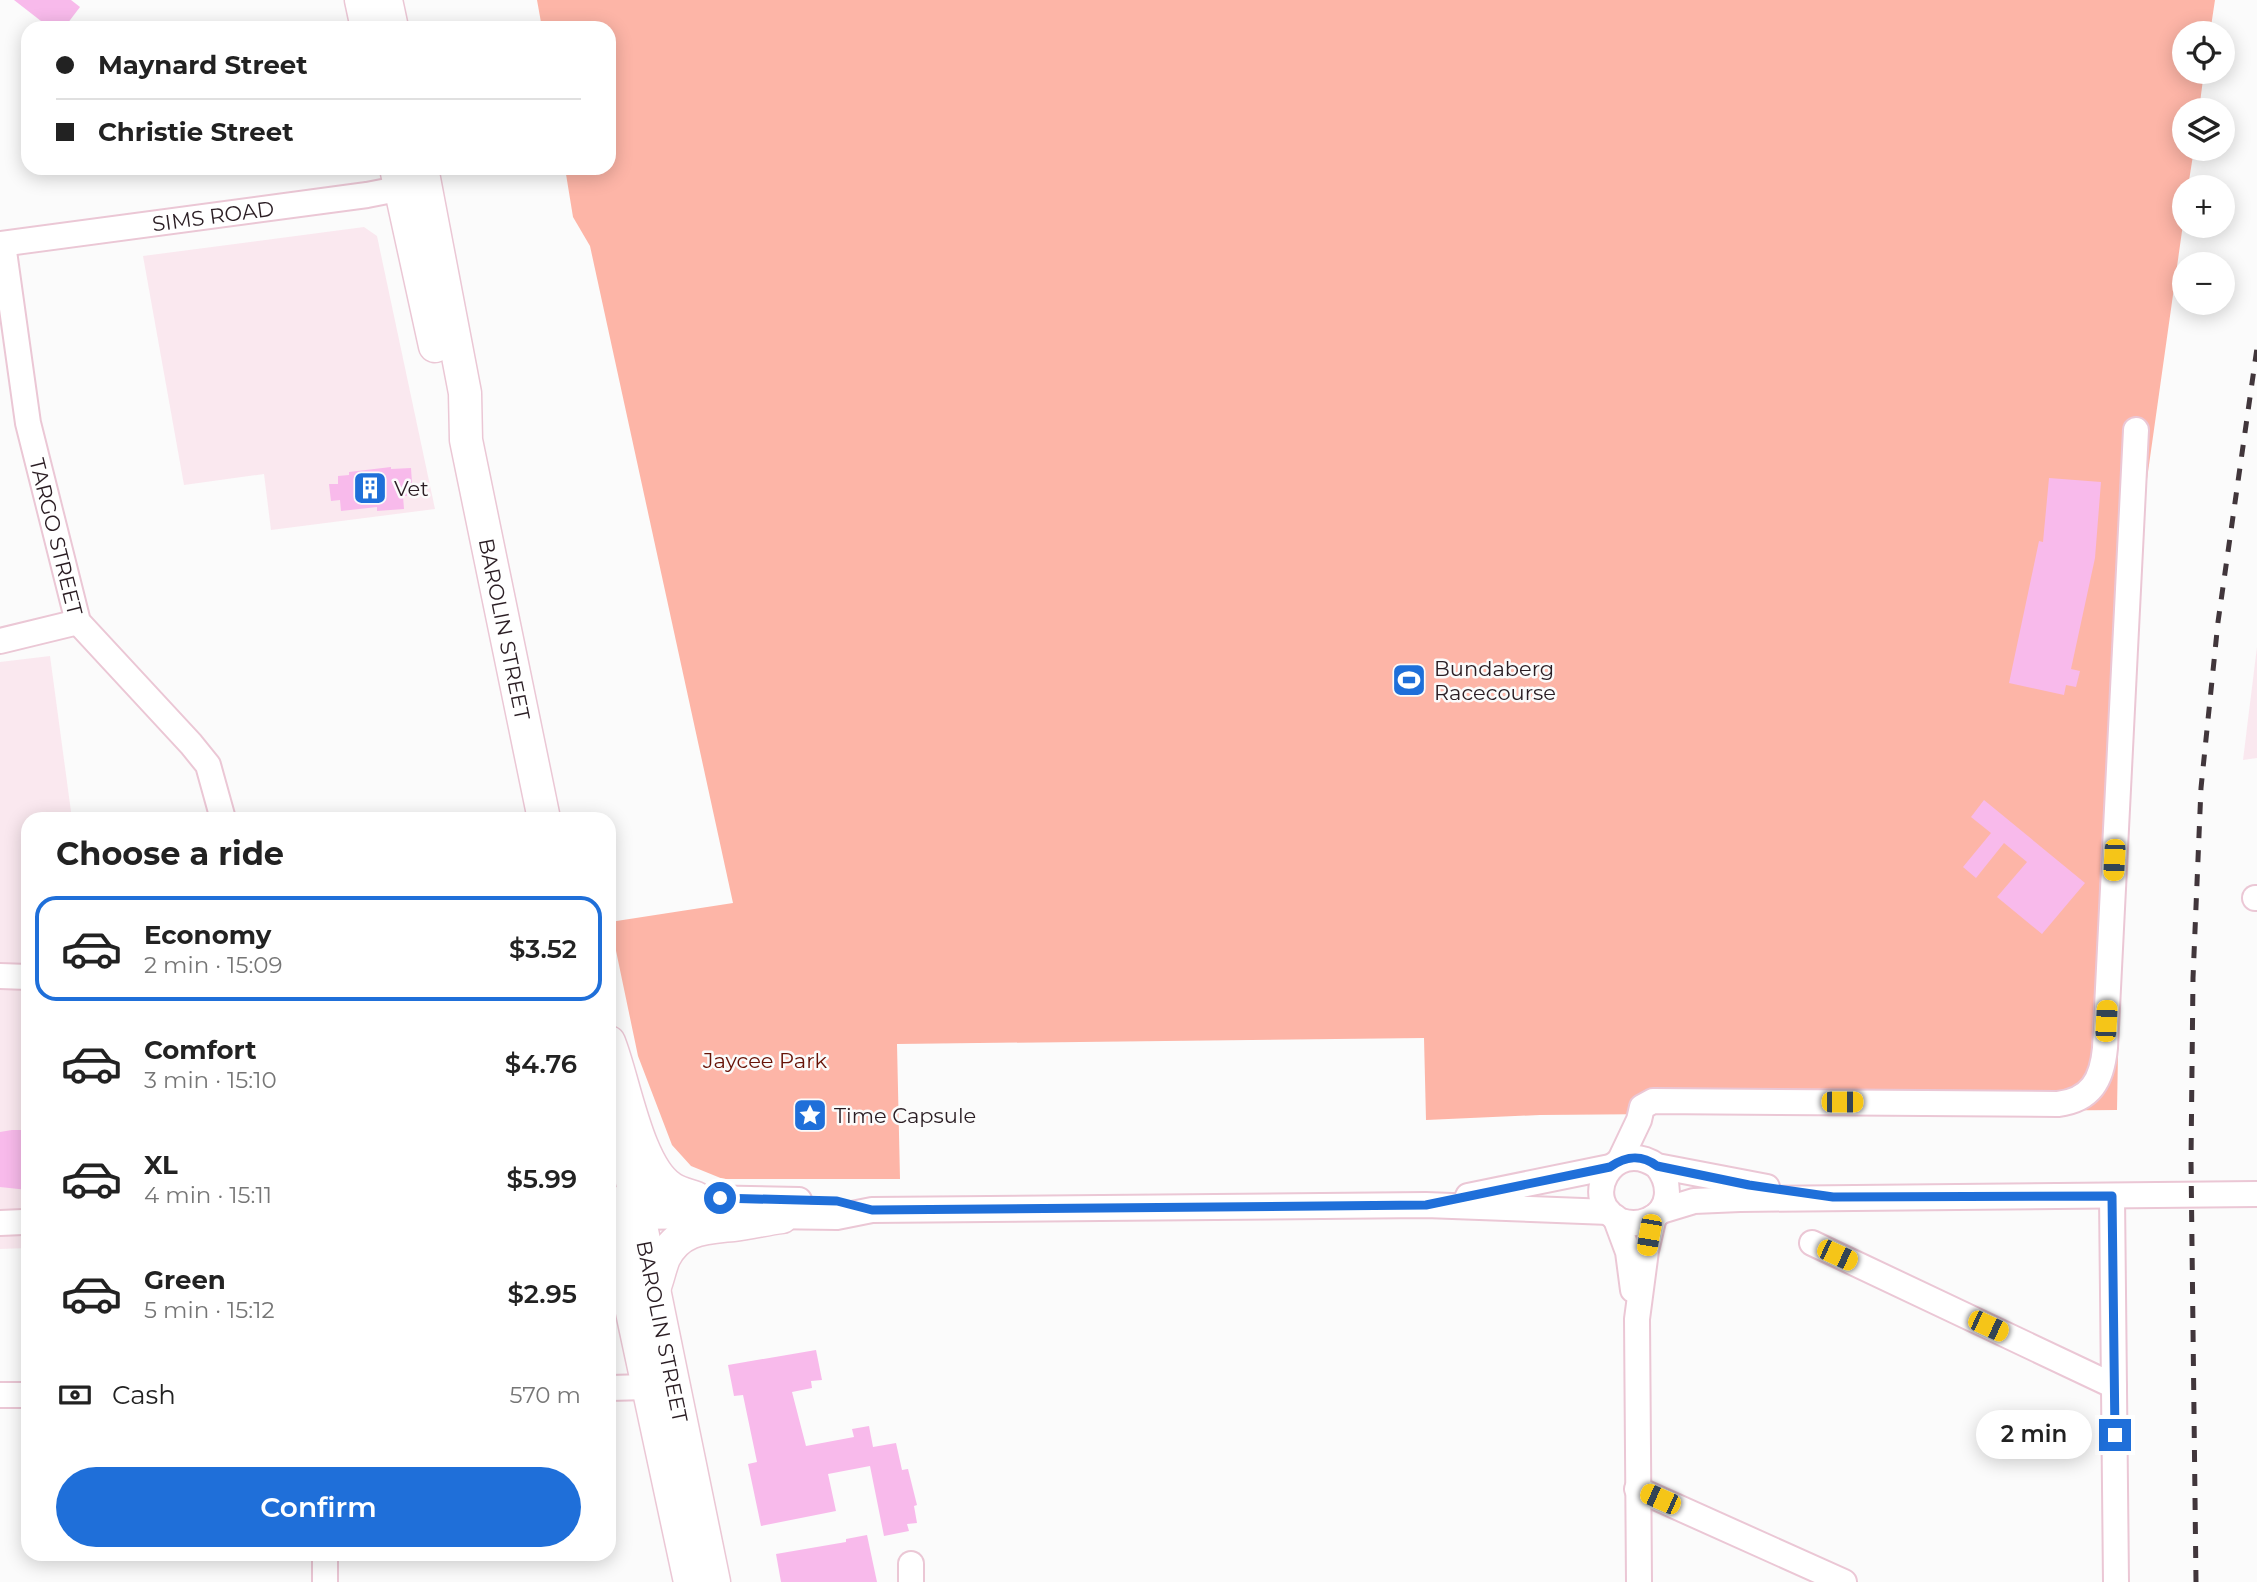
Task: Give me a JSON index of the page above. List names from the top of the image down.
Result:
{
  "streets": {
    "main road": ["BAROLIN STREET"],
    "street": ["SIMS ROAD", "TARGO STREET"]
  },
  "crossings": [
    ["SIMS ROAD", "TARGO STREET"],
    ["SIMS ROAD", "BAROLIN STREET"]
  ],
  "parks": ["Jaycee Park"],
  "places": {
    "building": ["Vet"],
    "sports": ["Bundaberg Racecourse"],
    "place": ["Time Capsule"]
  },
  "page": {
    "map_buttons": ["+", "−"],
    "banner": ["Maynard Street", "Christie Street"],
    "heading": "Choose a ride",
    "list": [
      {
        "name": "Economy",
        "note": "2 min · 15:09",
        "value": "$3.52"
      },
      {
        "name": "Comfort",
        "note": "3 min · 15:10",
        "value": "$4.76"
      },
      {
        "name": "XL",
        "note": "4 min · 15:11",
        "value": "$5.99"
      },
      {
        "name": "Green",
        "note": "5 min · 15:12",
        "value": "$2.95"
      }
    ],
    "pay": ["Cash", "570 m"],
    "bubble": "2 min",
    "buttons": "Confirm"
  }
}
